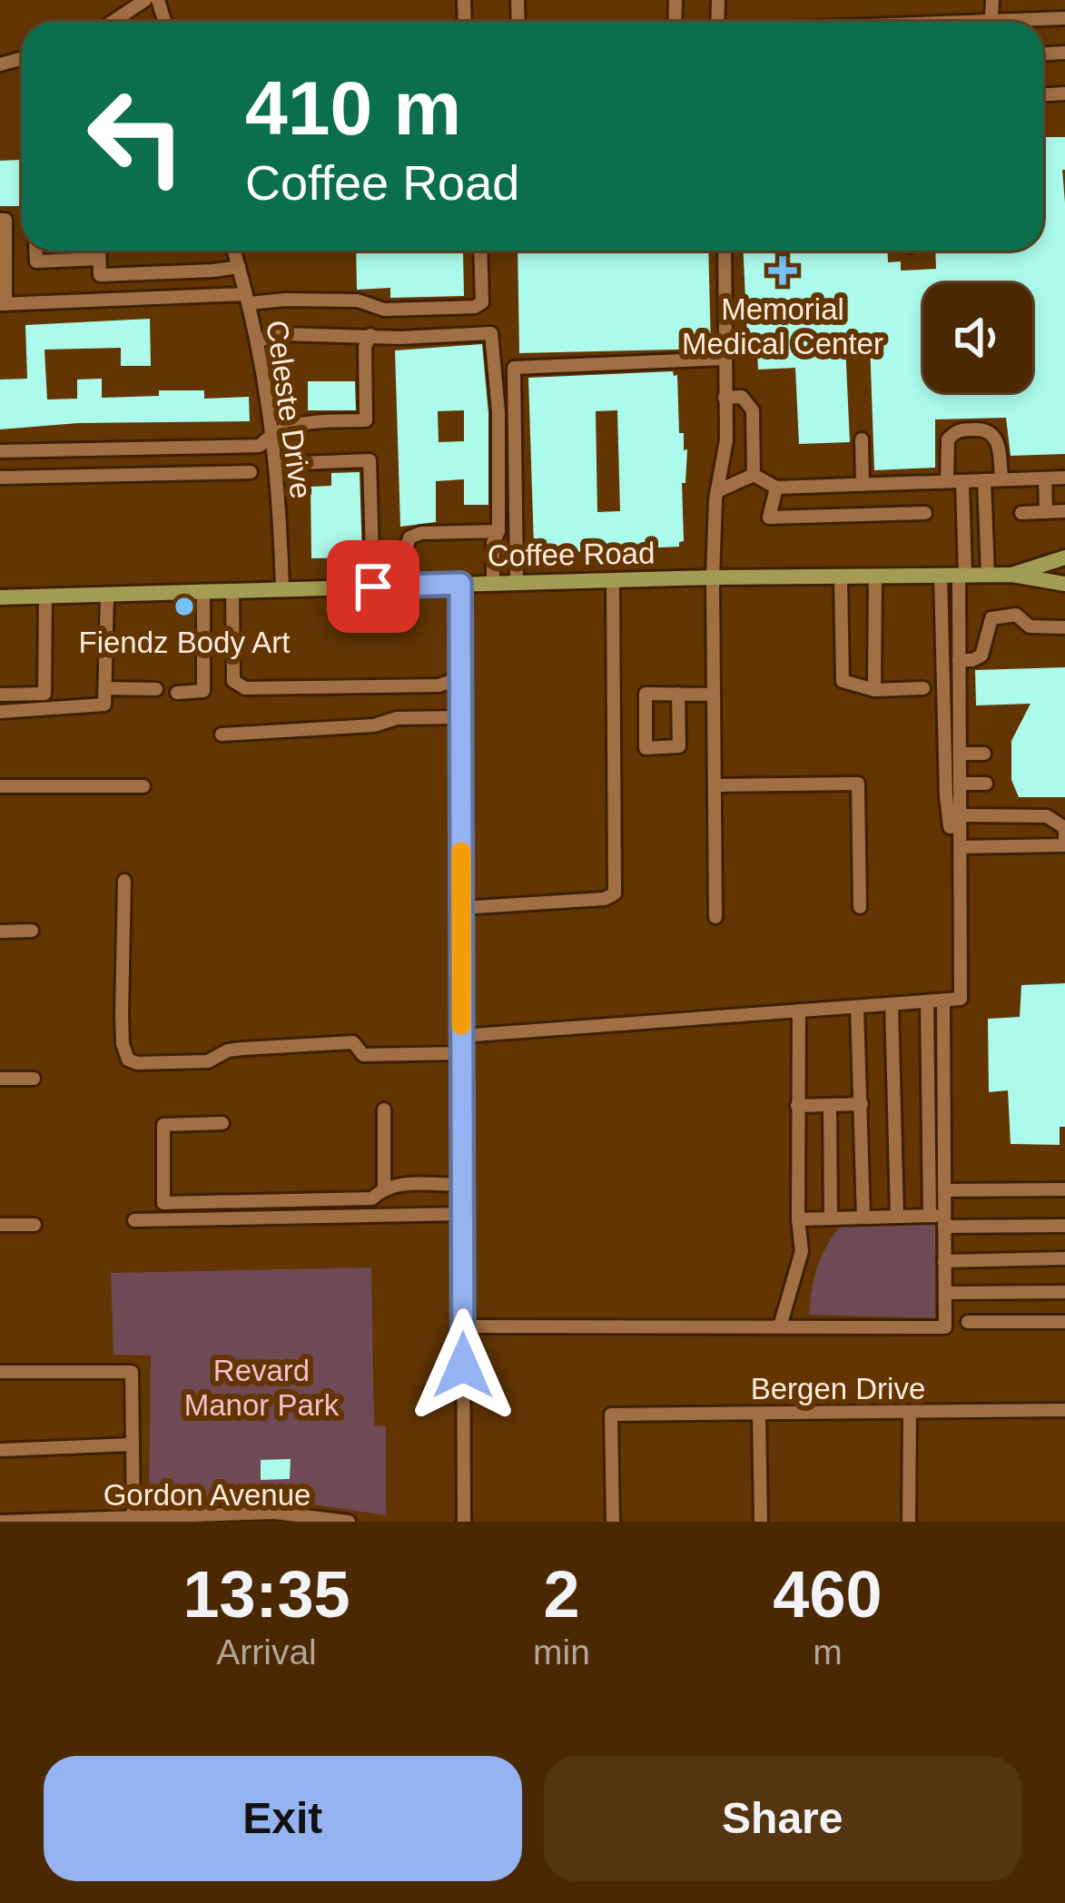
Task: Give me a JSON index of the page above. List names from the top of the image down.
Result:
{
  "streets": {
    "main road": ["Coffee Road"],
    "street": ["Celeste Drive", "Bergen Drive", "Gordon Avenue"]
  },
  "crossings": [
    ["Celeste Drive", "Coffee Road"]
  ],
  "parks": ["Revard Manor Park"],
  "places": {
    "health": ["Memorial Medical Center"],
    "other": ["Fiendz Body Art"]
  },
  "page": {
    "turn": ["410 m", "Coffee Road"],
    "eta": [
      "13:35",
      "Arrival",
      "2",
      "min",
      "460",
      "m"
    ],
    "buttons": ["Exit", "Share"]
  }
}
